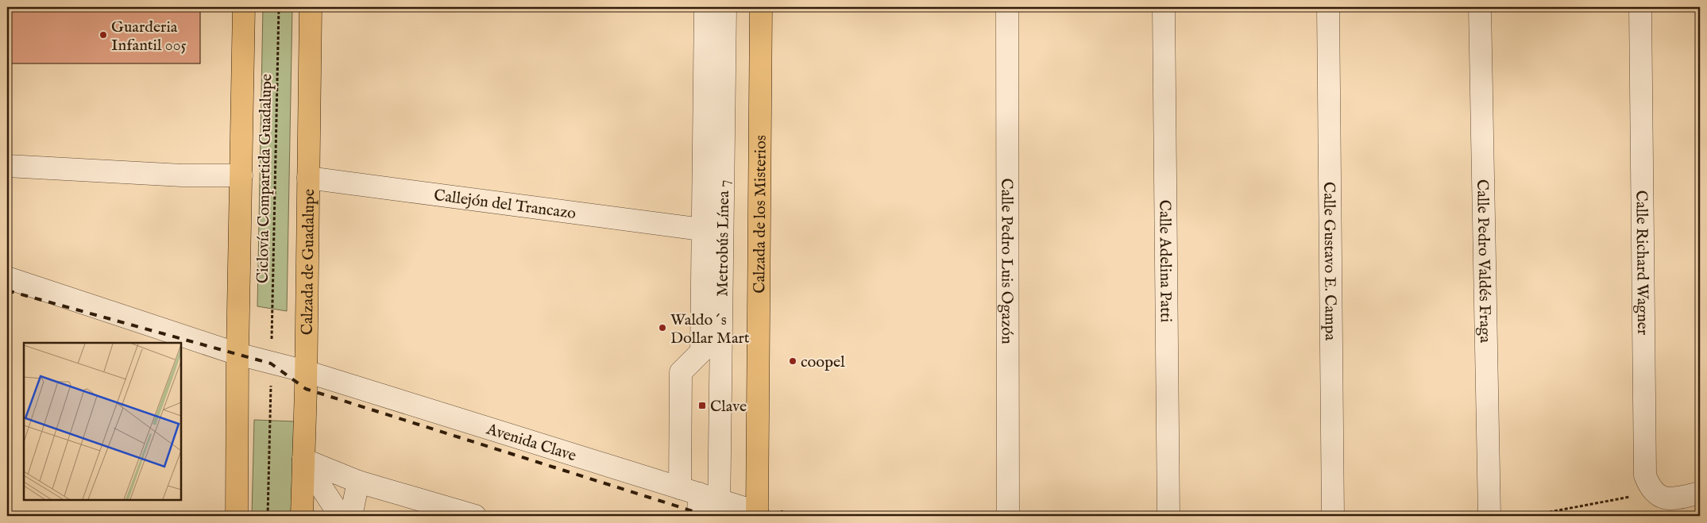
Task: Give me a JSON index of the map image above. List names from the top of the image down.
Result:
{
  "streets": {
    "main road": ["Calzada de los Misterios", "Calzada de Guadalupe"],
    "street": [
      "Callejón del Trancazo",
      "Metrobús Línea 7",
      "Calle Pedro Luis Ogazón",
      "Calle Adelina Patti",
      "Calle Gustavo E. Campa",
      "Calle Pedro Valdés Fraga",
      "Calle Richard Wagner",
      "Avenida Clave"
    ],
    "path": ["Ciclovía Compartida Guadalupe"]
  },
  "crossings": [
    ["Callejón del Trancazo", "Calzada de Guadalupe"],
    ["Calzada de los Misterios", "Avenida Clave"],
    ["Metrobús Línea 7", "Avenida Clave"],
    ["Calzada de Guadalupe", "Avenida Clave"]
  ],
  "places": {
    "other": ["Guarderia Infantil 005", "Waldo´s Dollar Mart", "coopel"],
    "transit": ["Clave"]
  }
}
